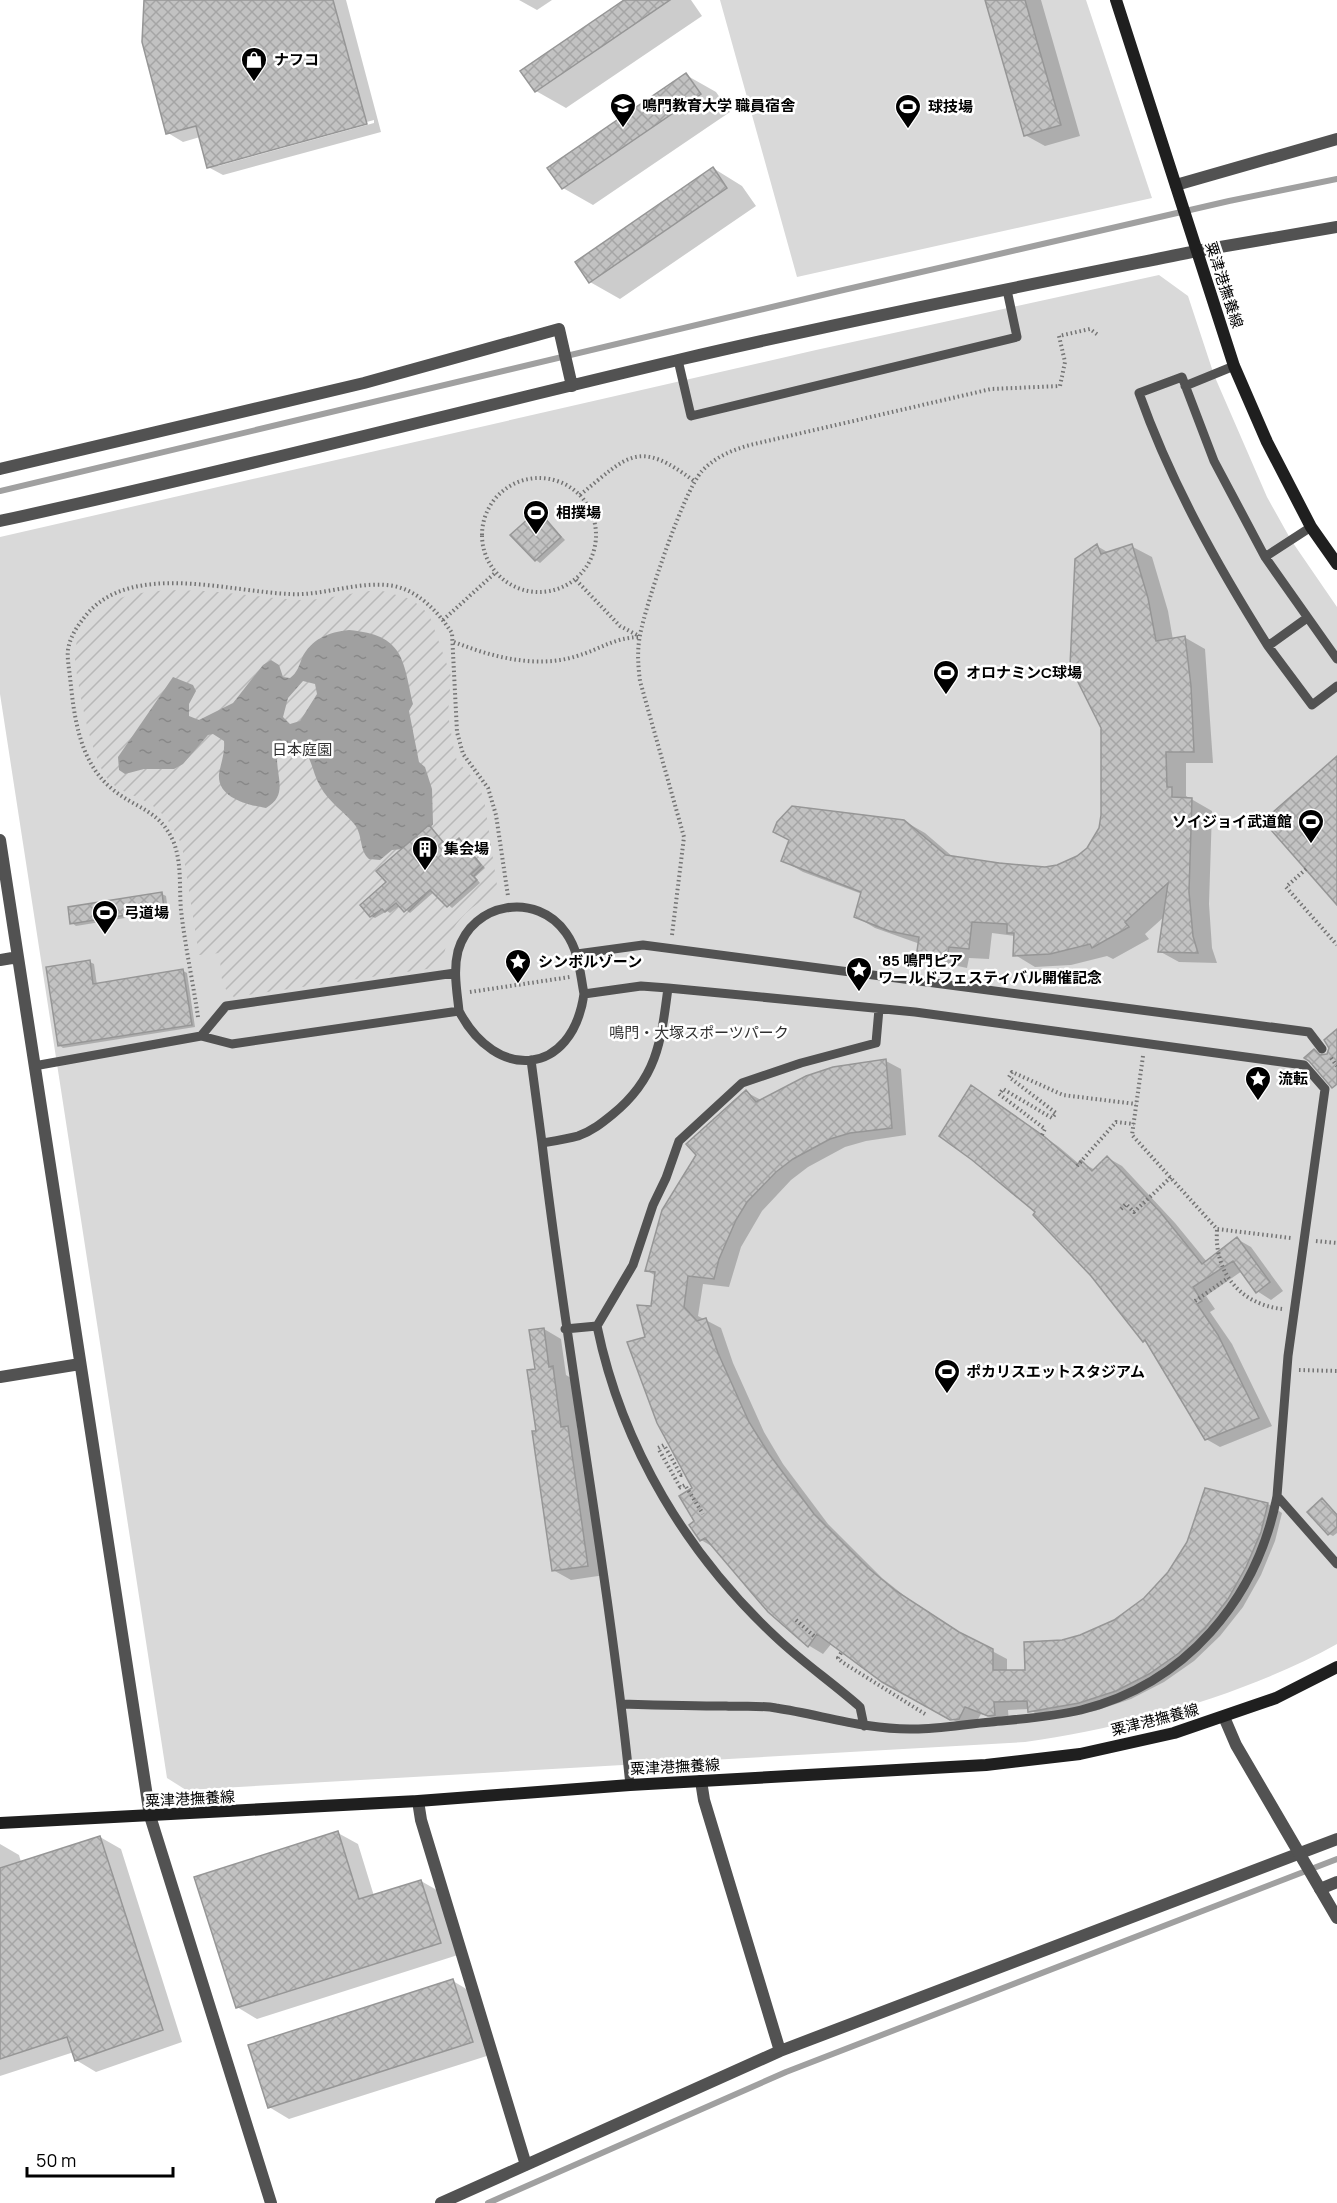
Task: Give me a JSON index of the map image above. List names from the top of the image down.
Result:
{
  "streets": {
    "main road": ["粟津港撫養線"]
  },
  "parks": ["日本庭園", "鳴門・大塚スポーツパーク"],
  "places": {
    "shop": ["ナフコ"],
    "school or university": ["鳴門教育大学 職員宿舎"],
    "sports": [
      "球技場",
      "相撲場",
      "オロナミンC球場",
      "ソイジョイ武道館",
      "弓道場",
      "ポカリスエットスタジアム"
    ],
    "building": ["集会場"],
    "place": ["シンボルゾーン", "'85 鳴門ピア ワールドフェスティバル開催記念", "流転"]
  },
  "scale_bar": "50 m"
}
